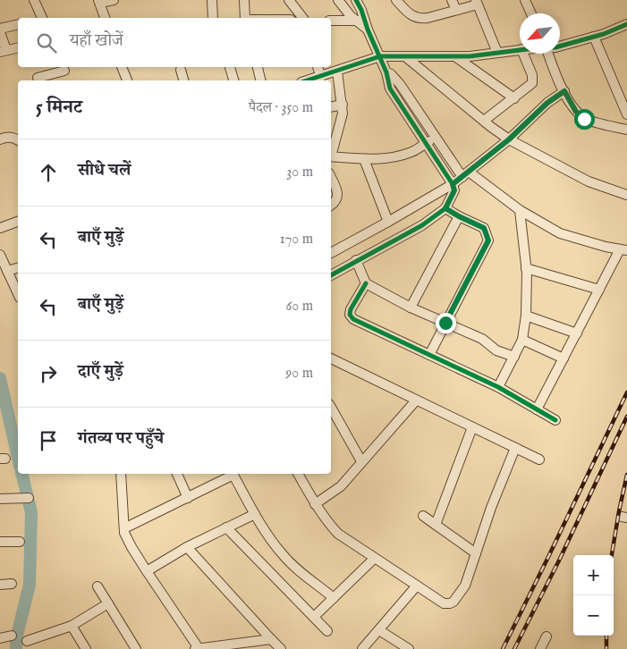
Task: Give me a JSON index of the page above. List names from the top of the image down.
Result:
{
  "north": "bottom left",
  "page": {
    "search": "यहाँ खोजें",
    "heading": ["5 मिनट", "पैदल · 350 m"],
    "list": [
      ["सीधे चलें", "30 m"],
      ["बाएँ मुड़ें", "170 m"],
      ["बाएँ मुड़ें", "60 m"],
      ["दाएँ मुड़ें", "90 m"],
      "गंतव्य पर पहुँचे"
    ],
    "map_buttons": ["+", "−"]
  }
}
